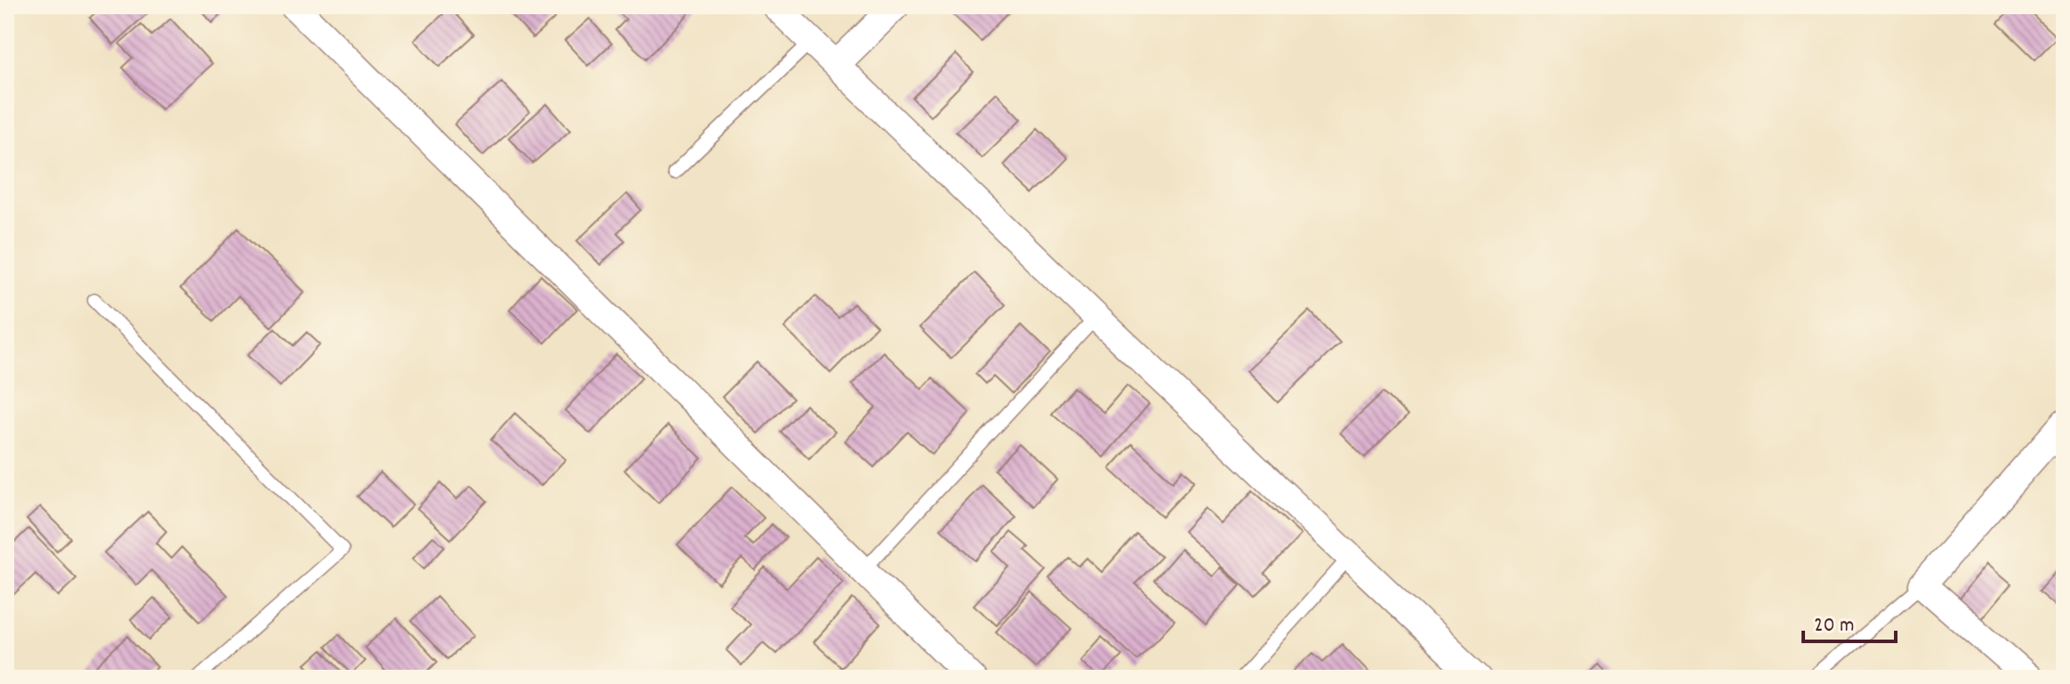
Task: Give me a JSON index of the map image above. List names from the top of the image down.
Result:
{
  "scale_bar": "20 m"
}
